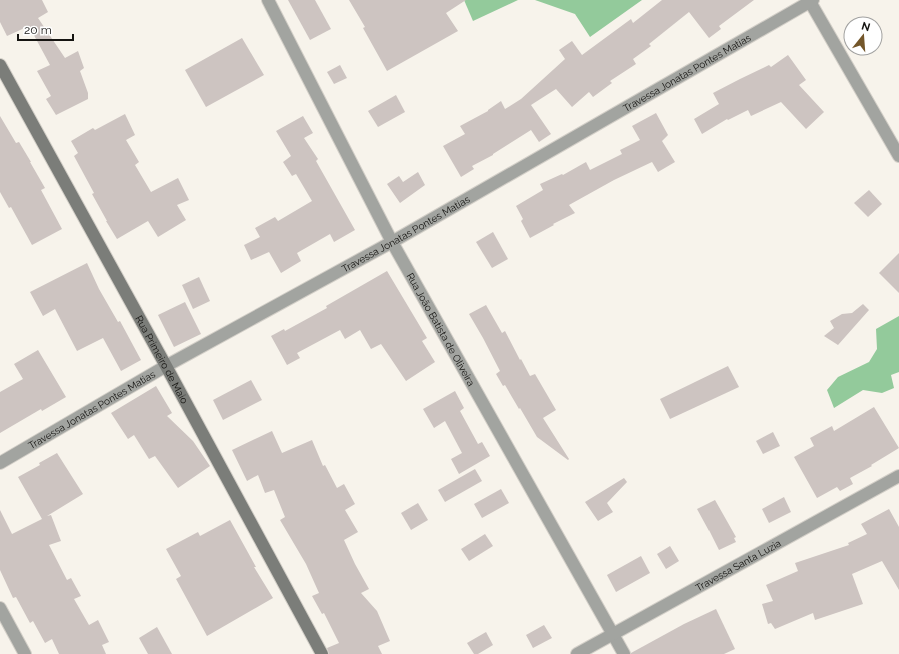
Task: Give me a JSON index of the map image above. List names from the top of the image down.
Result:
{
  "streets": {
    "street": [
      "Travessa Jonatas Pontes Matias",
      "Rua João Batista de Oliveira",
      "Rua Primeiro de Maio",
      "Travessa Santa Luzia"
    ]
  },
  "crossings": [
    ["Travessa Jonatas Pontes Matias", "Rua João Batista de Oliveira"],
    ["Travessa Jonatas Pontes Matias", "Rua Primeiro de Maio"],
    ["Rua João Batista de Oliveira", "Travessa Santa Luzia"]
  ],
  "scale_bar": "20 m",
  "north": "top"
}
